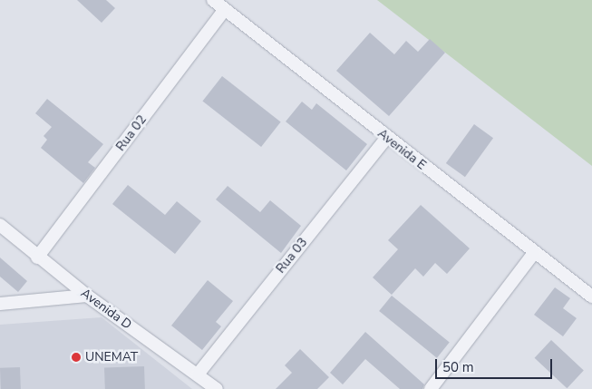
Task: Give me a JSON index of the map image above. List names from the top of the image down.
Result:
{
  "streets": {
    "street": [
      "Rua 02",
      "Avenida E",
      "Rua 03",
      "Avenida D"
    ]
  },
  "crossings": [
    ["Rua 02", "Avenida E"],
    ["Rua 02", "Avenida D"],
    ["Avenida E", "Rua 03"],
    ["Rua 03", "Avenida D"]
  ],
  "places": ["UNEMAT"],
  "scale_bar": "50 m"
}
